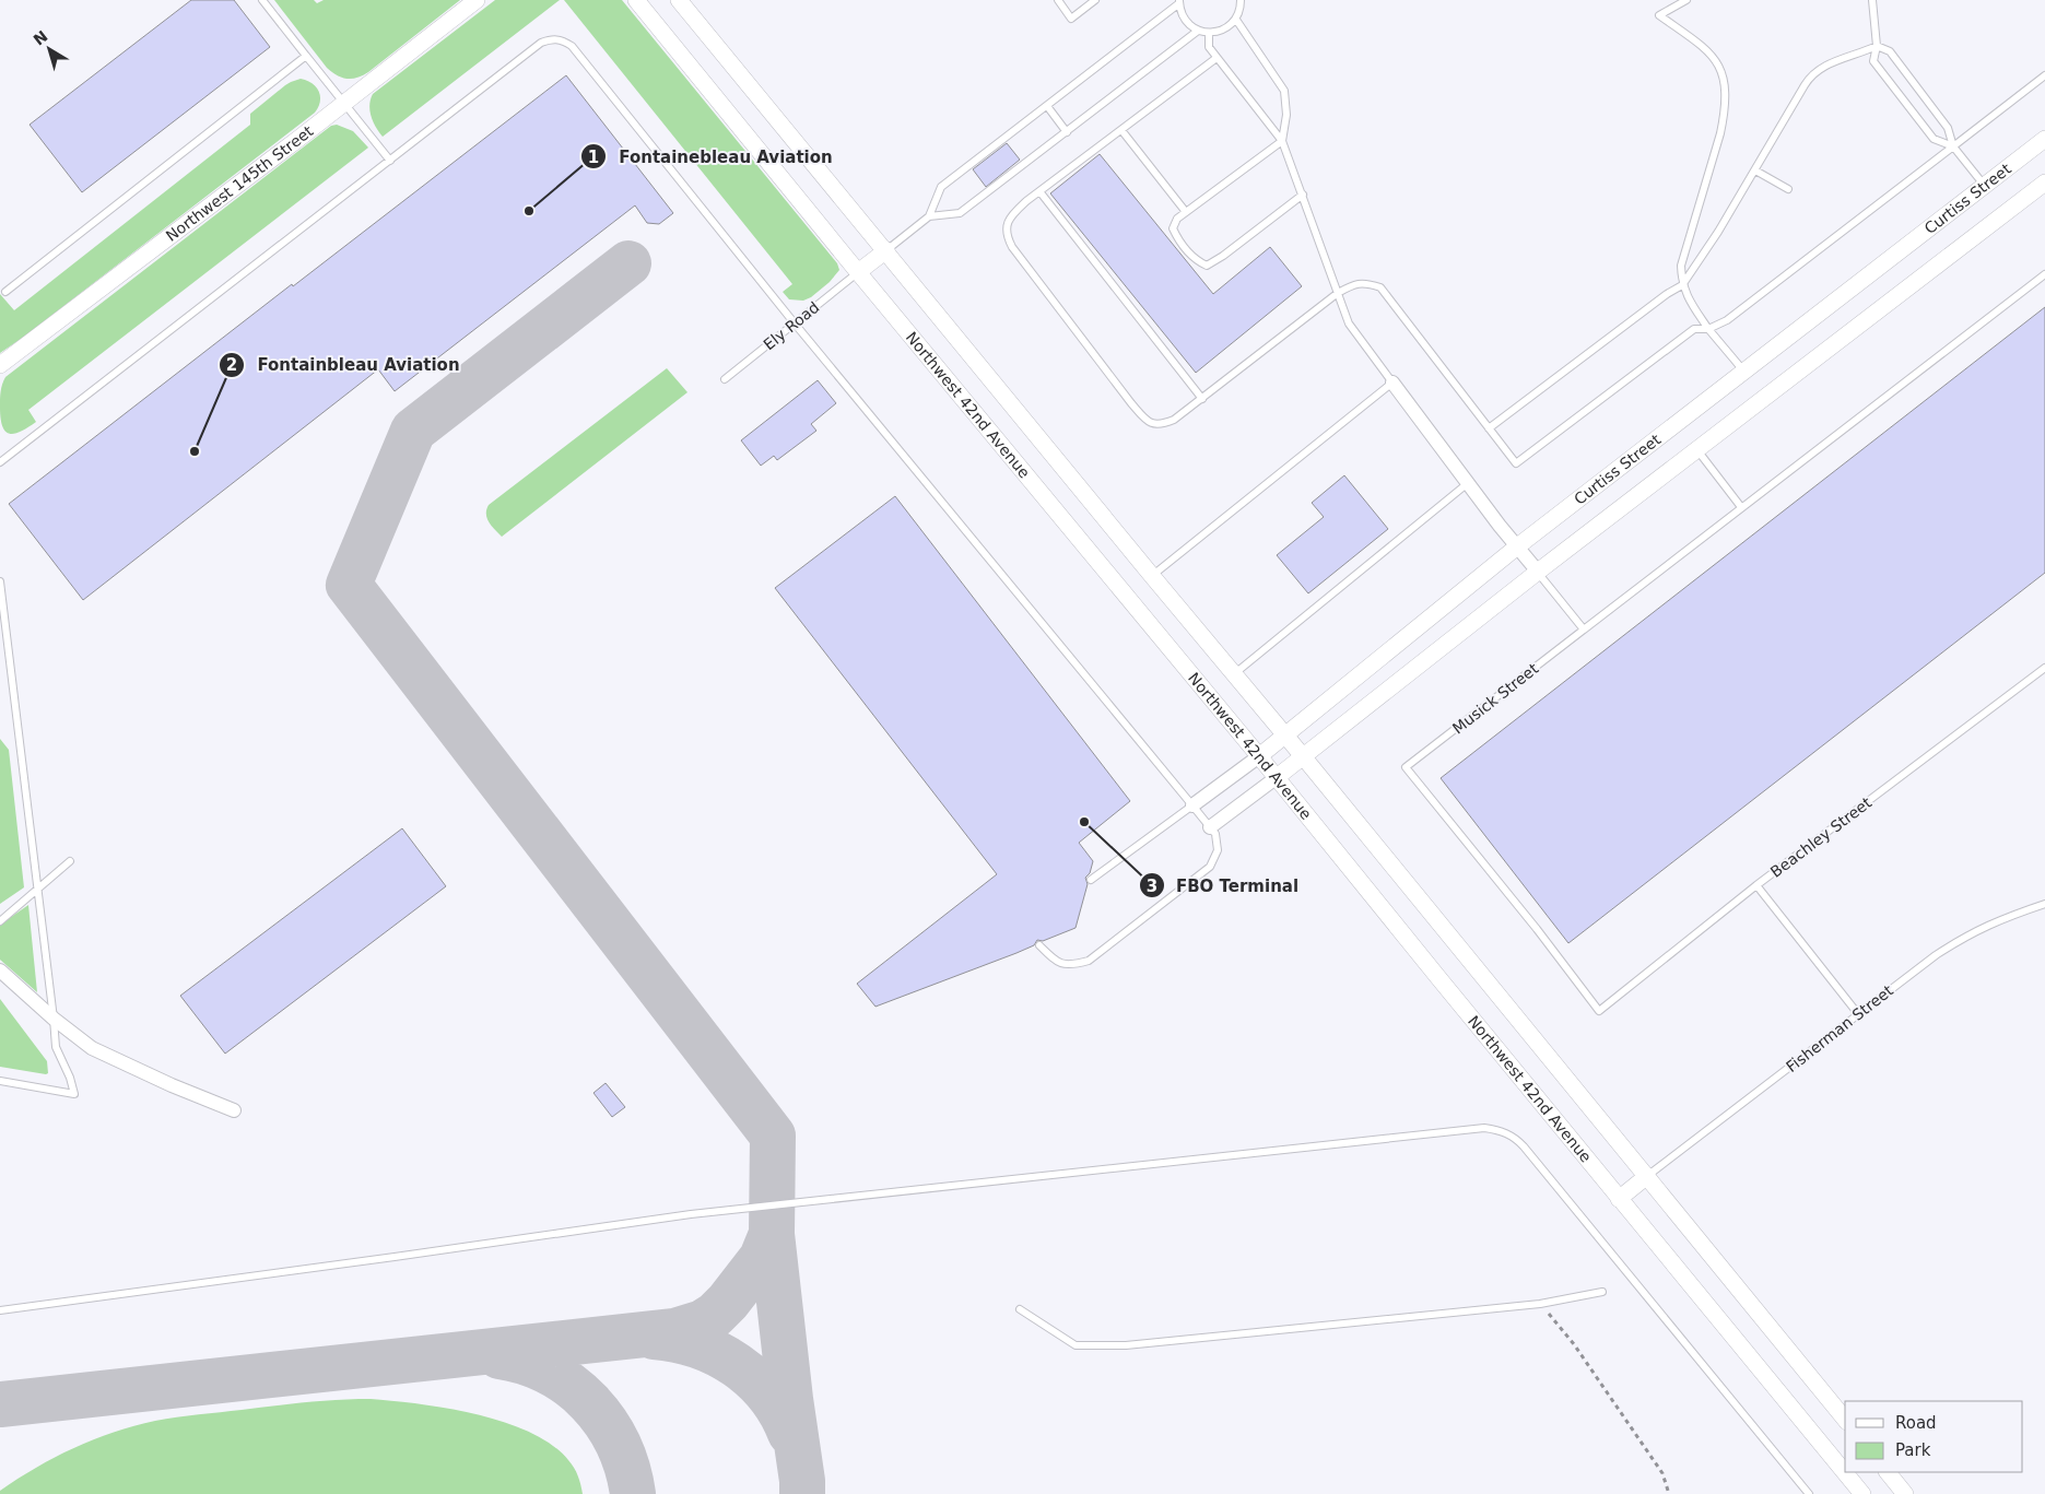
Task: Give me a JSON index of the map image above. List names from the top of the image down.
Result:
{
  "streets": {
    "street": ["Northwest 145th Street", "Curtiss Street", "Northwest 42nd Avenue"],
    "lane": [
      "Ely Road",
      "Musick Street",
      "Beachley Street",
      "Fisherman Street"
    ]
  },
  "crossings": [
    ["Curtiss Street", "Northwest 42nd Avenue"],
    ["Ely Road", "Northwest 42nd Avenue"],
    ["Musick Street", "Beachley Street"]
  ],
  "places": ["Fontainebleau Aviation", "Fontainbleau Aviation", "FBO Terminal"],
  "legend": ["Road", "Park"],
  "north": "top left"
}
